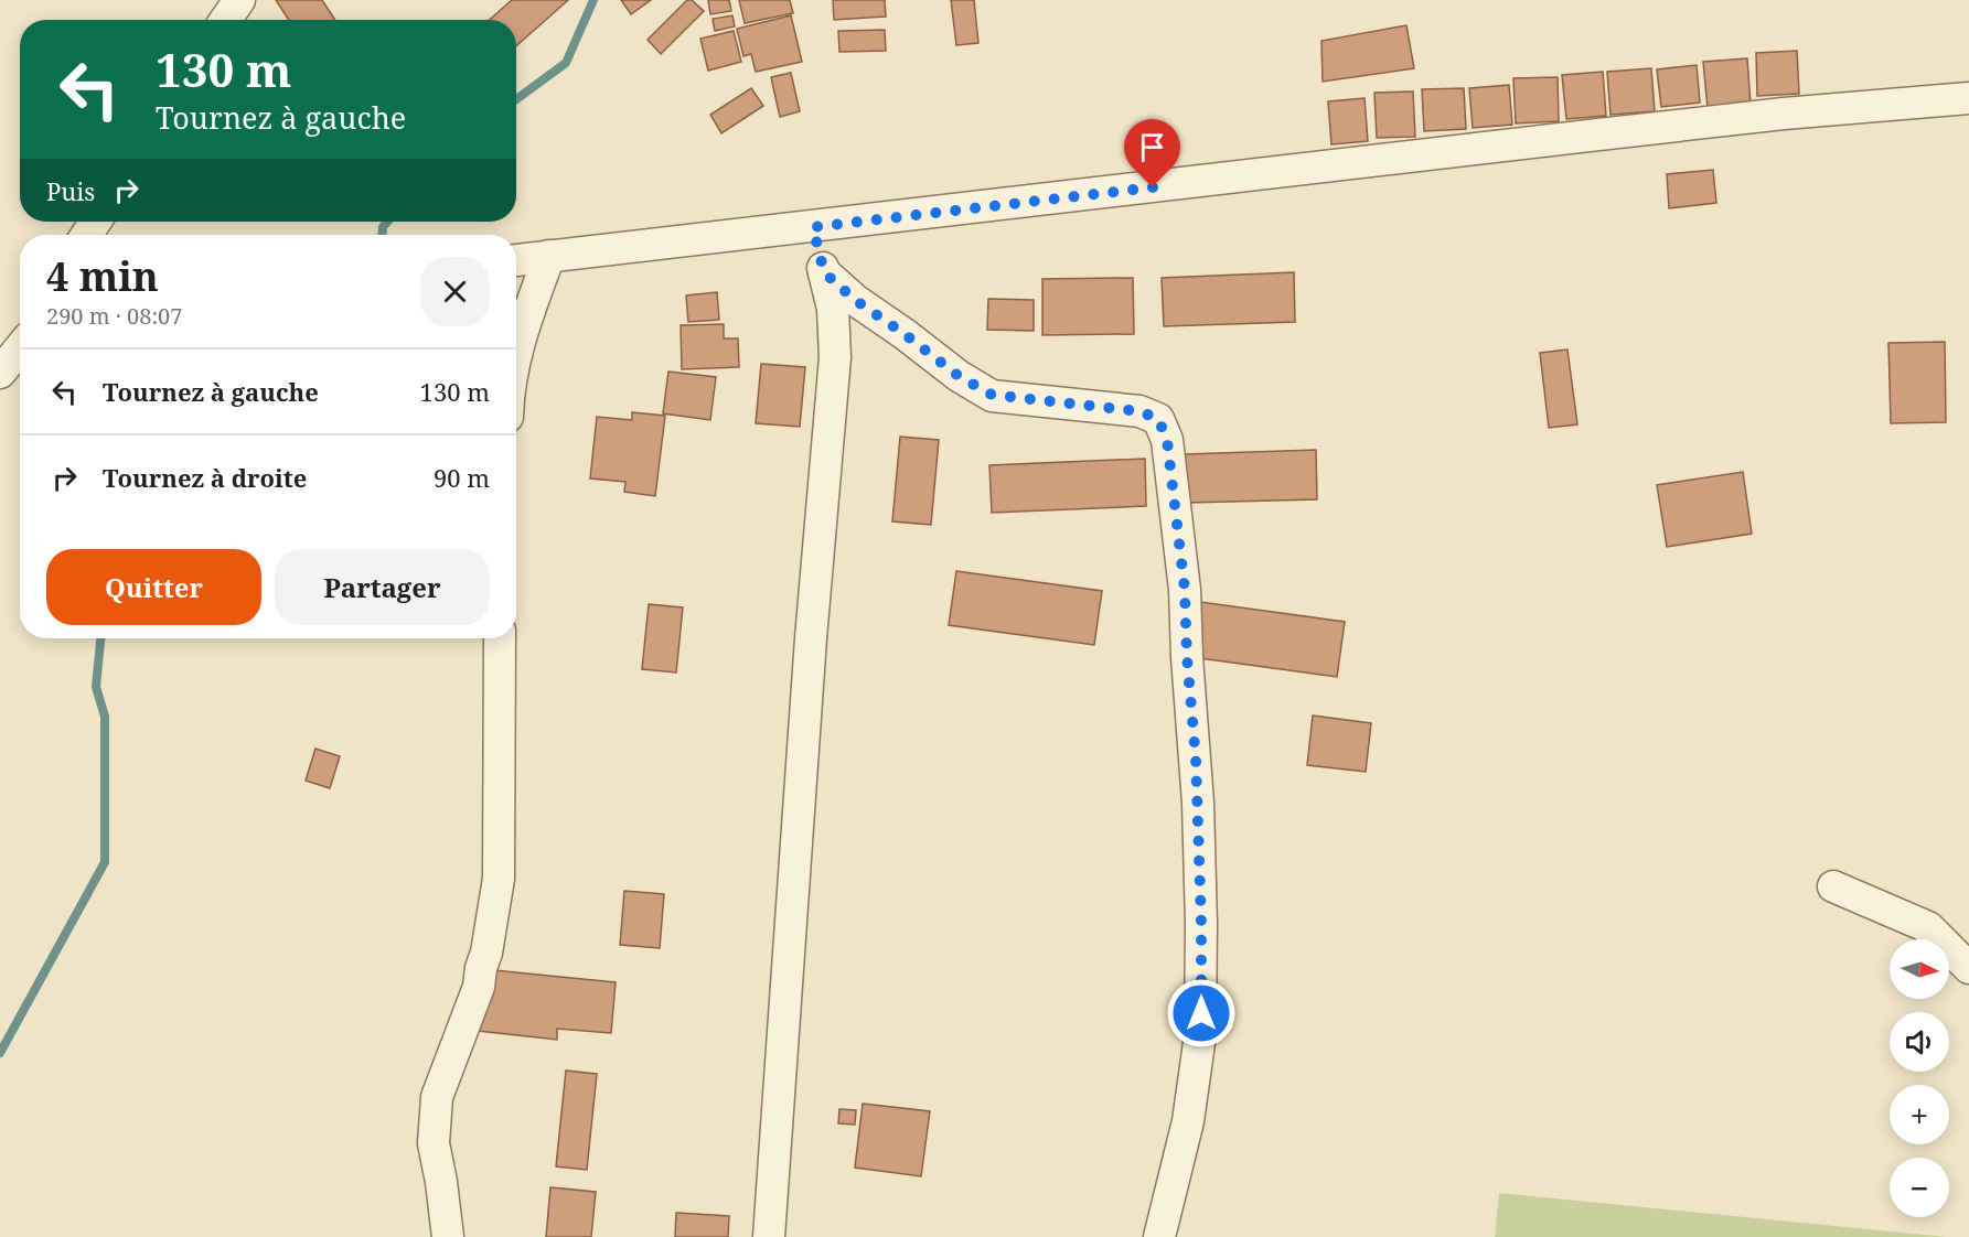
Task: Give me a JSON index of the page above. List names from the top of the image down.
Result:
{
  "north": "right",
  "page": {
    "turn": ["130 m", "Tournez à gauche"],
    "then": "Puis",
    "heading": ["4 min", "290 m · 08:07"],
    "list": [
      {
        "name": "Tournez à gauche",
        "value": "130 m"
      },
      {
        "name": "Tournez à droite",
        "value": "90 m"
      }
    ],
    "buttons": ["Quitter", "Partager"],
    "map_buttons": ["+", "−"]
  }
}
